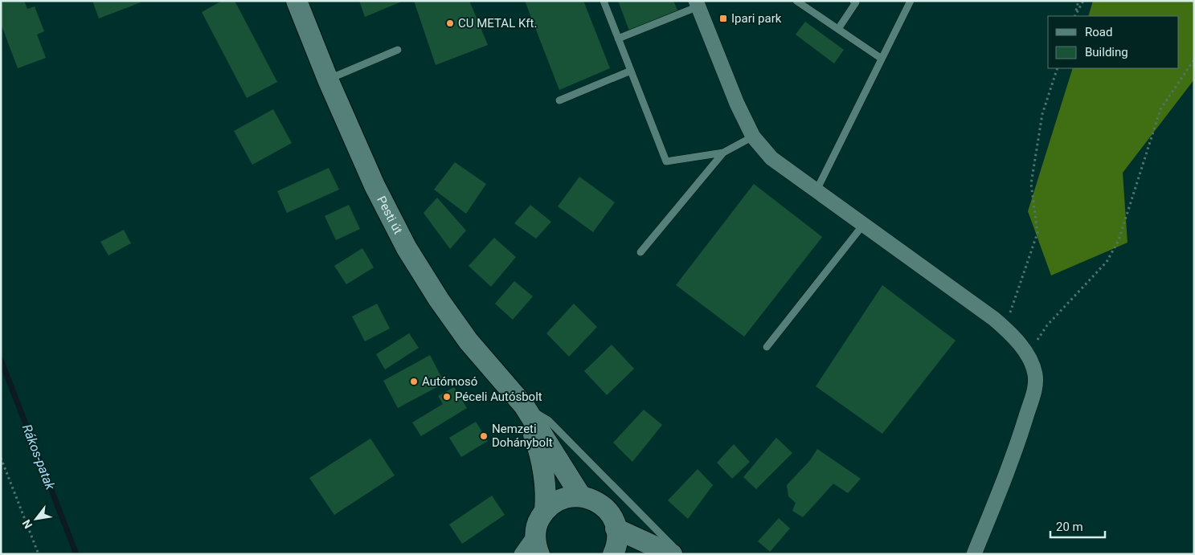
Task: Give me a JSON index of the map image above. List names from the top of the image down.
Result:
{
  "streets": {
    "main road": ["Pesti út"]
  },
  "water": ["Rákos-patak"],
  "places": {
    "transit": ["Ipari park"],
    "other": [
      "CU METAL Kft.",
      "Autómosó",
      "Péceli Autósbolt",
      "Nemzeti Dohánybolt"
    ]
  },
  "legend": ["Road", "Building"],
  "scale_bar": "20 m",
  "north": "bottom left"
}
